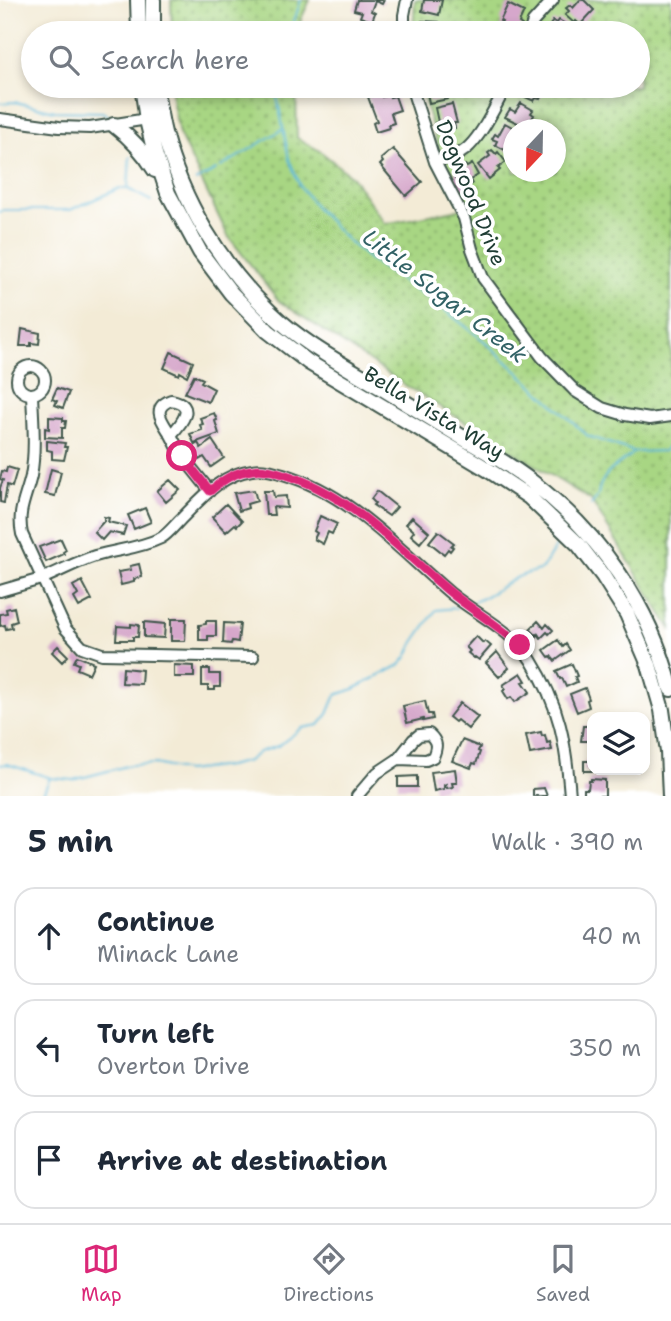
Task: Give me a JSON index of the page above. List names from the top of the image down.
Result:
{
  "streets": {
    "main road": ["Bella Vista Way"],
    "street": ["Dogwood Drive"]
  },
  "water": ["Little Sugar Creek"],
  "north": "bottom",
  "page": {
    "search": "Search here",
    "heading": ["5 min", "Walk · 390 m"],
    "list": [
      ["Continue", "Minack Lane", "40 m"],
      ["Turn left", "Overton Drive", "350 m"],
      "Arrive at destination"
    ],
    "nav": ["Map", "Directions", "Saved"]
  }
}
